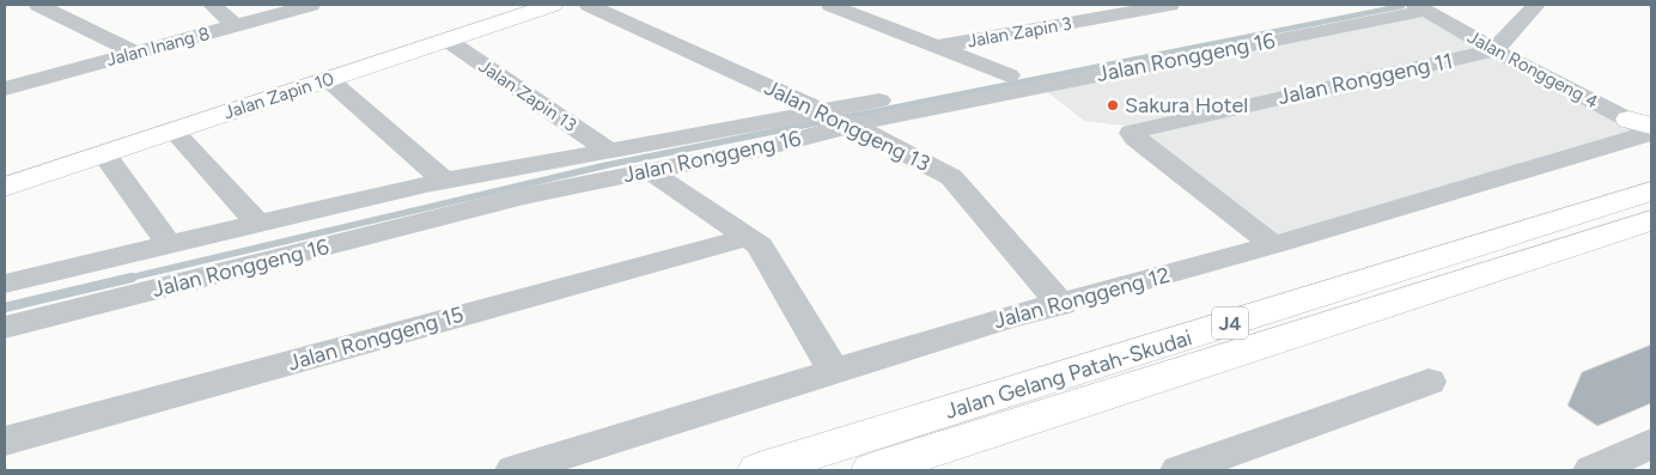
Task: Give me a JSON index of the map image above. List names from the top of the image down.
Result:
{
  "streets": {
    "main road": ["Jalan Zapin 10", "J4", "Jalan Gelang Patah-Skudai"],
    "street": [
      "Jalan Zapin 3",
      "Jalan Inang 8",
      "Jalan Ronggeng 16",
      "Jalan Ronggeng 4",
      "Jalan Ronggeng 11",
      "Jalan Zapin 13",
      "Jalan Ronggeng 13",
      "Jalan Ronggeng 12",
      "Jalan Ronggeng 15"
    ]
  },
  "crossings": [
    ["Jalan Ronggeng 16", "Jalan Ronggeng 4"],
    ["Jalan Ronggeng 16", "Jalan Zapin 13"],
    ["Jalan Ronggeng 16", "Jalan Ronggeng 13"],
    ["Jalan Ronggeng 4", "Jalan Ronggeng 11"],
    ["Jalan Ronggeng 4", "Jalan Ronggeng 12"],
    ["Jalan Ronggeng 11", "Jalan Ronggeng 12"],
    ["Jalan Zapin 10", "Jalan Zapin 13"],
    ["Jalan Ronggeng 13", "Jalan Ronggeng 12"]
  ],
  "places": ["Sakura Hotel"]
}
